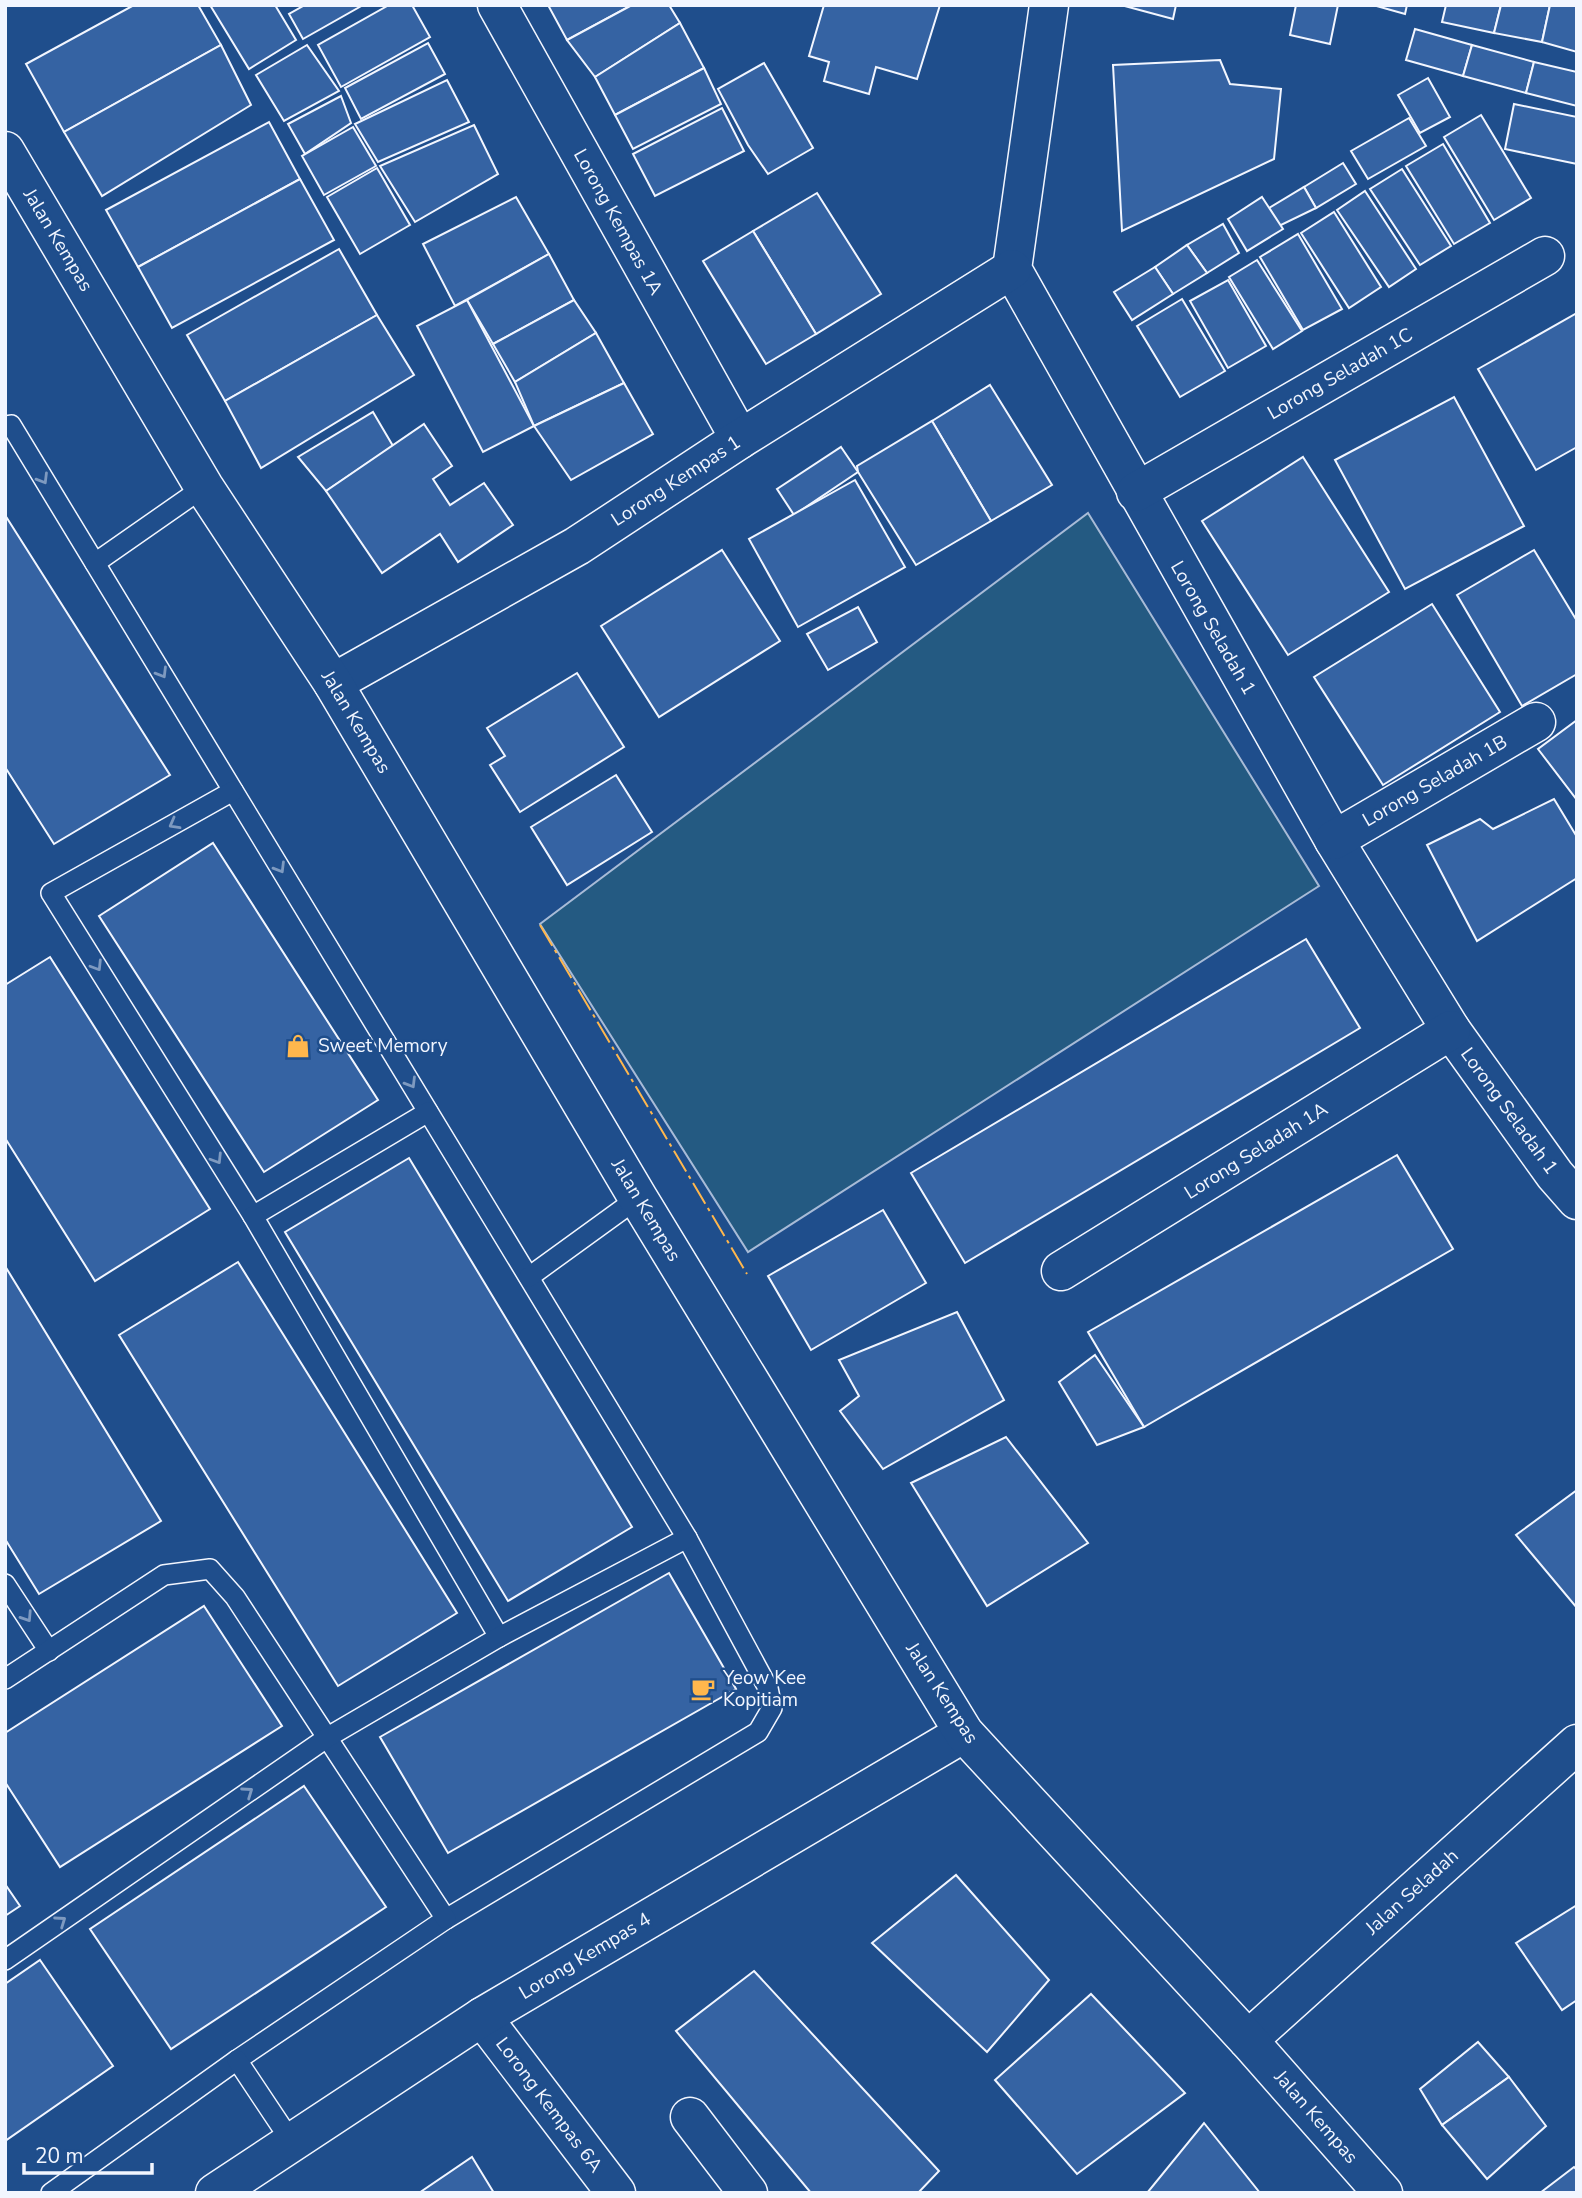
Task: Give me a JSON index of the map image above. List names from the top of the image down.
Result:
{
  "streets": {
    "street": [
      "Lorong Kempas 1A",
      "Jalan Kempas",
      "Lorong Seladah 1C",
      "Lorong Kempas 1",
      "Lorong Seladah 1",
      "Lorong Seladah 1B",
      "Lorong Seladah 1A",
      "Jalan Seladah",
      "Lorong Kempas 4",
      "Lorong Kempas 6A"
    ]
  },
  "crossings": [
    ["Lorong Kempas 1A", "Lorong Kempas 1"],
    ["Jalan Kempas", "Lorong Kempas 1"],
    ["Jalan Kempas", "Jalan Seladah"],
    ["Jalan Kempas", "Lorong Kempas 4"],
    ["Lorong Seladah 1C", "Lorong Seladah 1"],
    ["Lorong Kempas 1", "Lorong Seladah 1"],
    ["Lorong Seladah 1", "Lorong Seladah 1B"],
    ["Lorong Seladah 1", "Lorong Seladah 1A"],
    ["Lorong Kempas 4", "Lorong Kempas 6A"]
  ],
  "places": {
    "shop": ["Sweet Memory"],
    "cafe": ["Yeow Kee Kopitiam"]
  },
  "scale_bar": "20 m"
}
